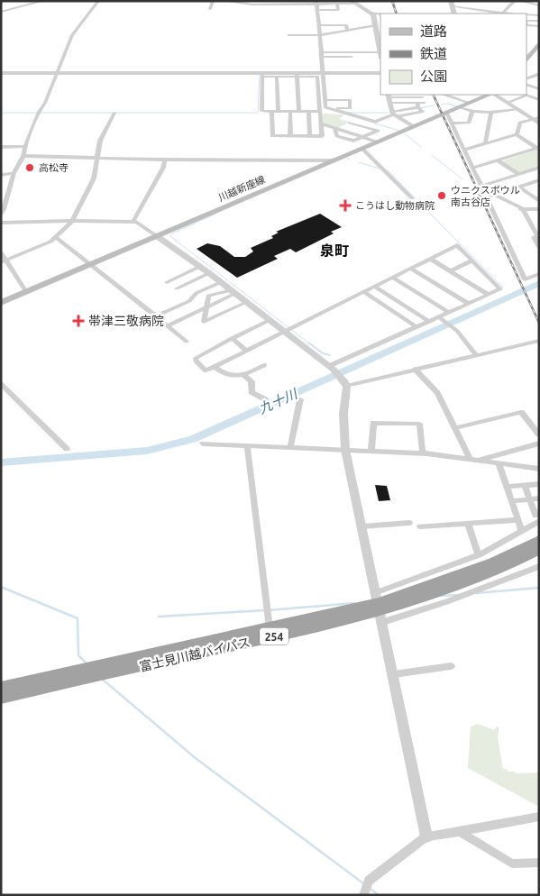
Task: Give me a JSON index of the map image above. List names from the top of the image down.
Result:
{
  "streets": {
    "highway": ["254", "富士見川越バイパス"],
    "main road": ["川越新座線"]
  },
  "districts": ["泉町"],
  "water": ["九十川"],
  "places": {
    "other": ["高松寺", "ウニクスボウル 南古谷店"],
    "health": ["こうはし動物病院", "帯津三敬病院"]
  },
  "legend": ["道路", "鉄道", "公園"]
}
